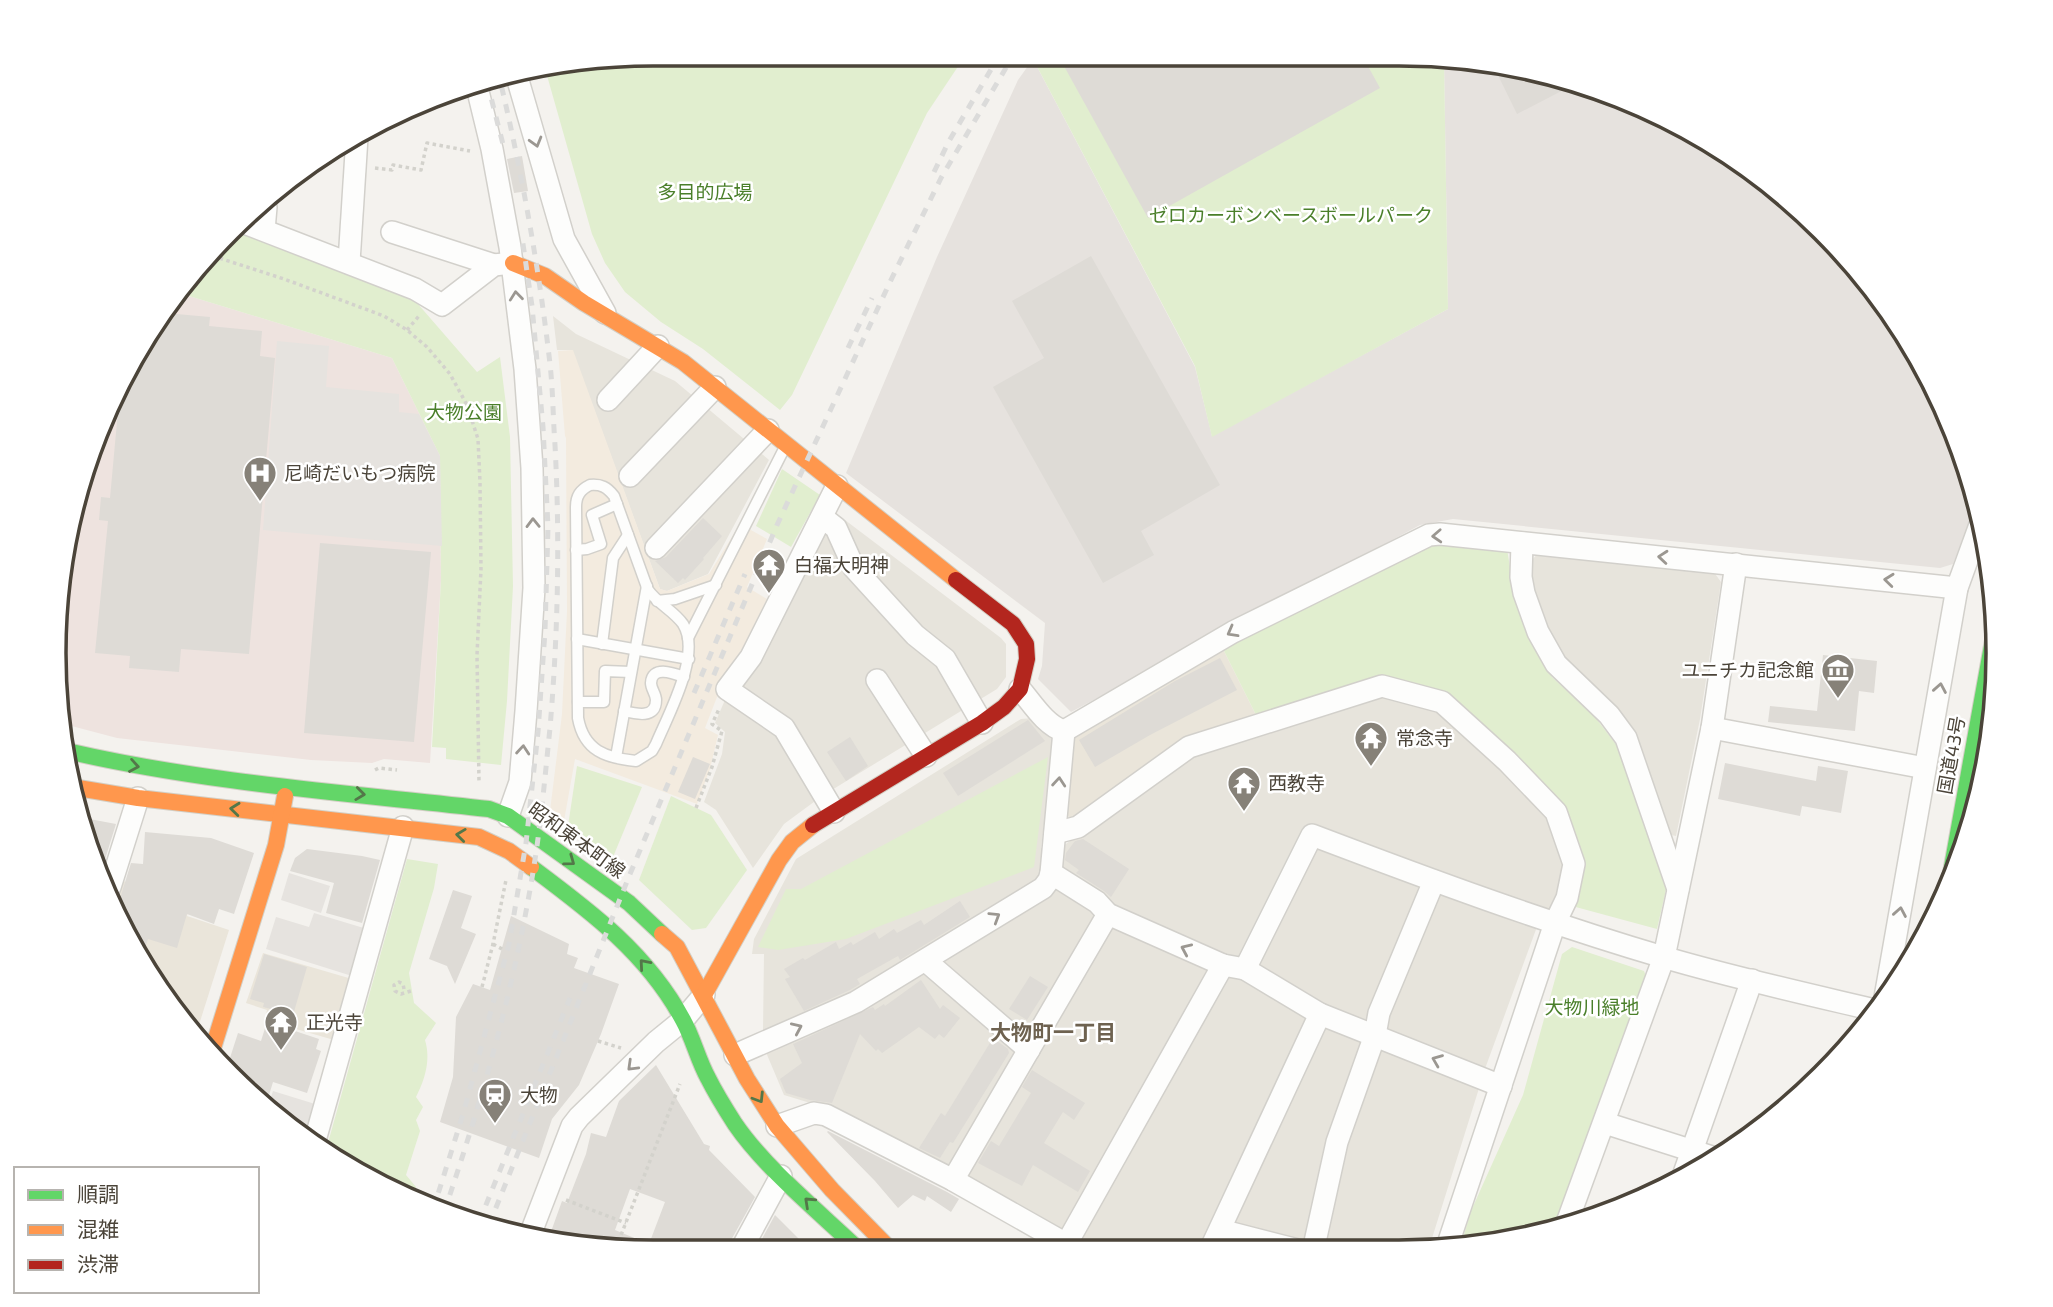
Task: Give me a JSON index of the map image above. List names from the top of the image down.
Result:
{
  "streets": {
    "main road": ["国道43号", "昭和東本町線"]
  },
  "districts": ["大物町一丁目"],
  "parks": [
    "多目的広場",
    "ゼロカーボンベースボールパーク",
    "大物公園",
    "大物川緑地"
  ],
  "places": {
    "hospital": ["尼崎だいもつ病院"],
    "temple": [
      "白福大明神",
      "常念寺",
      "西教寺",
      "正光寺"
    ],
    "museum": ["ユニチカ記念館"],
    "station": ["大物"]
  },
  "legend": ["順調", "混雑", "渋滞"]
}
